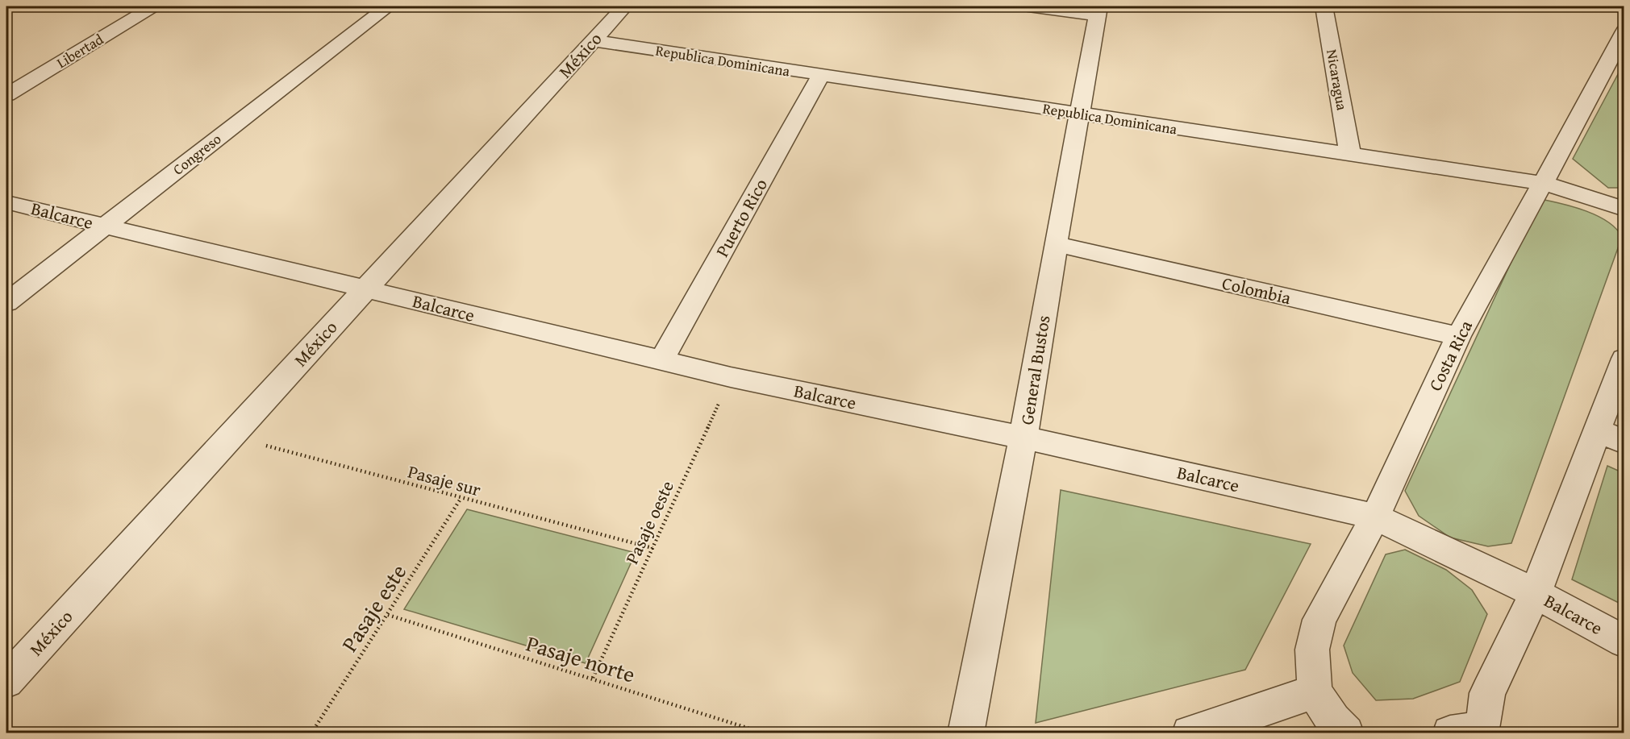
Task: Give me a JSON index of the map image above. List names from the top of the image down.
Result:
{
  "streets": {
    "street": [
      "Libertad",
      "México",
      "Republica Dominicana",
      "Nicaragua",
      "Congreso",
      "Balcarce",
      "Puerto Rico",
      "Colombia",
      "Costa Rica",
      "General Bustos"
    ],
    "path": [
      "Pasaje sur",
      "Pasaje oeste",
      "Pasaje este",
      "Pasaje norte"
    ]
  },
  "crossings": [
    ["México", "Republica Dominicana"],
    ["México", "Balcarce"],
    ["México", "Pasaje sur"],
    ["Republica Dominicana", "Nicaragua"],
    ["Republica Dominicana", "Puerto Rico"],
    ["Republica Dominicana", "Costa Rica"],
    ["Republica Dominicana", "General Bustos"],
    ["Congreso", "Balcarce"],
    ["Balcarce", "Puerto Rico"],
    ["Balcarce", "Costa Rica"],
    ["Balcarce", "General Bustos"],
    ["Balcarce", "Pasaje oeste"],
    ["Colombia", "Costa Rica"],
    ["Colombia", "General Bustos"],
    ["Pasaje sur", "Pasaje oeste"],
    ["Pasaje sur", "Pasaje este"],
    ["Pasaje oeste", "Pasaje norte"],
    ["Pasaje este", "Pasaje norte"]
  ]
}
